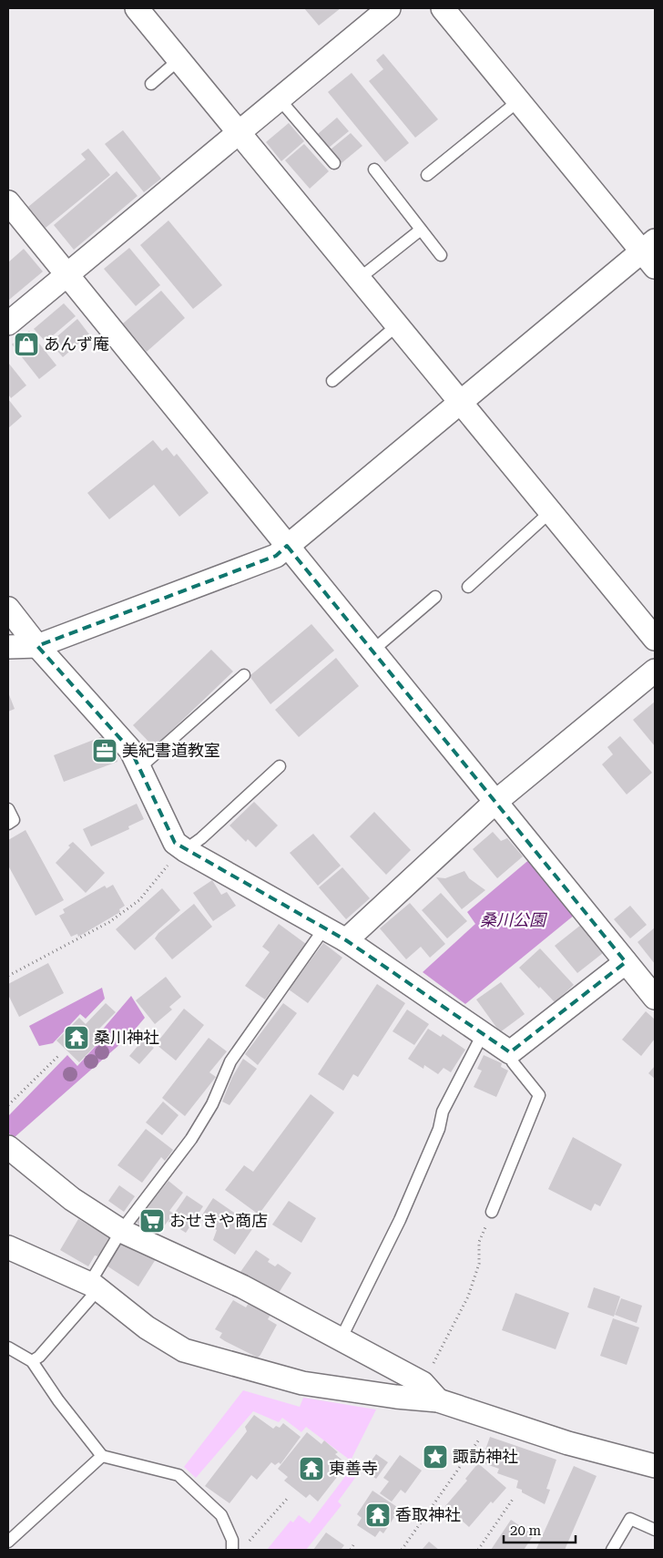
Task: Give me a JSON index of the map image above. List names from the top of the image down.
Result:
{
  "parks": ["桑川公園"],
  "places": {
    "shop": ["あんず庵"],
    "office": ["美紀書道教室"],
    "temple": ["桑川神社", "東善寺", "香取神社"],
    "supermarket": ["おせきや商店"],
    "place": ["諏訪神社"]
  },
  "scale_bar": "20 m"
}
